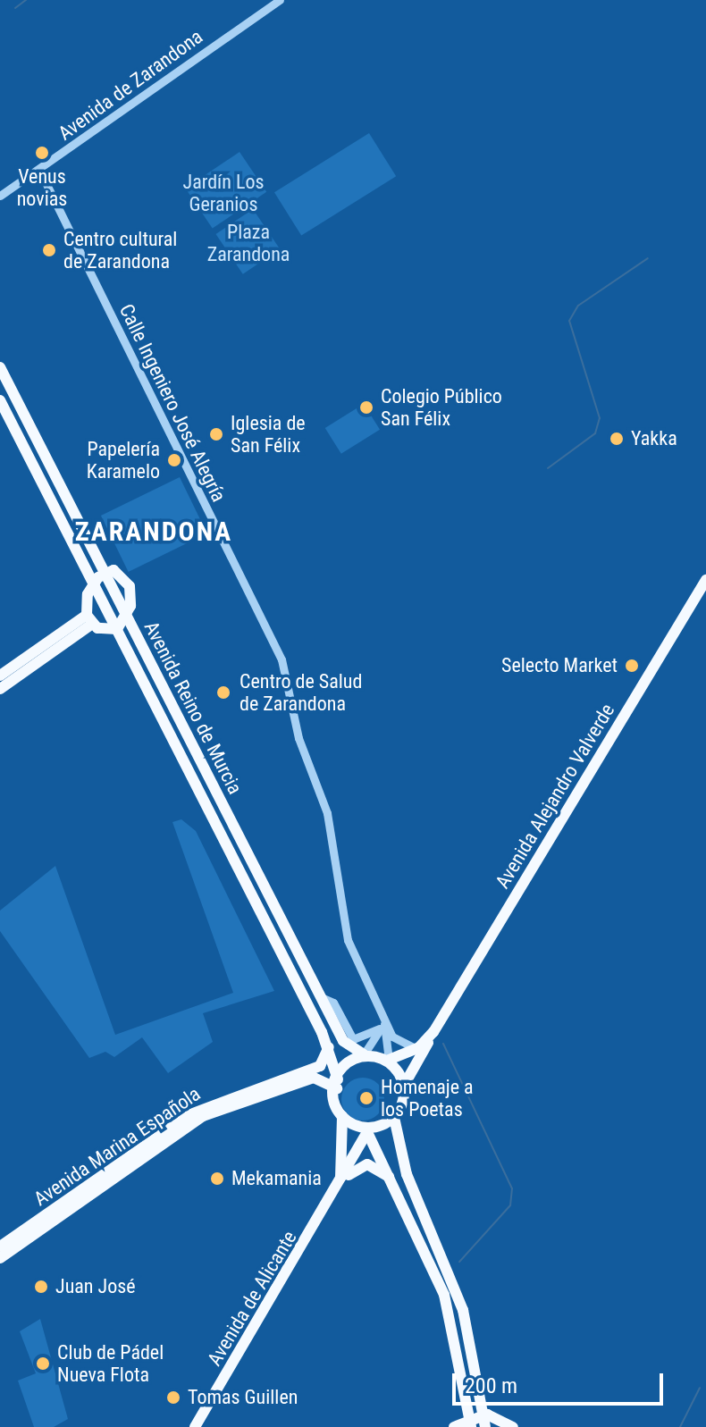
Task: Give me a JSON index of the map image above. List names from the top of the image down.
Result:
{
  "streets": {
    "main road": [
      "Avenida Reino de Murcia",
      "Avenida Alejandro Valverde",
      "Avenida Marina Española",
      "Avenida de Alicante"
    ],
    "street": ["Avenida de Zarandona", "Calle Ingeniero José Alegría"]
  },
  "crossings": [
    ["Avenida de Zarandona", "Calle Ingeniero José Alegría"],
    ["Avenida Reino de Murcia", "Avenida Marina Española"],
    ["Avenida Reino de Murcia", "Avenida de Alicante"],
    ["Avenida Marina Española", "Avenida de Alicante"]
  ],
  "districts": ["ZARANDONA"],
  "parks": ["Jardín Los Geranios", "Plaza Zarandona"],
  "places": [
    "Venus novias",
    "Centro cultural de Zarandona",
    "Colegio Público San Félix",
    "Iglesia de San Félix",
    "Yakka",
    "Papelería Karamelo",
    "Selecto Market",
    "Centro de Salud de Zarandona",
    "Homenaje a los Poetas",
    "Mekamania",
    "Juan José",
    "Club de Pádel Nueva Flota",
    "Tomas Guillen"
  ],
  "scale_bar": "200 m"
}
